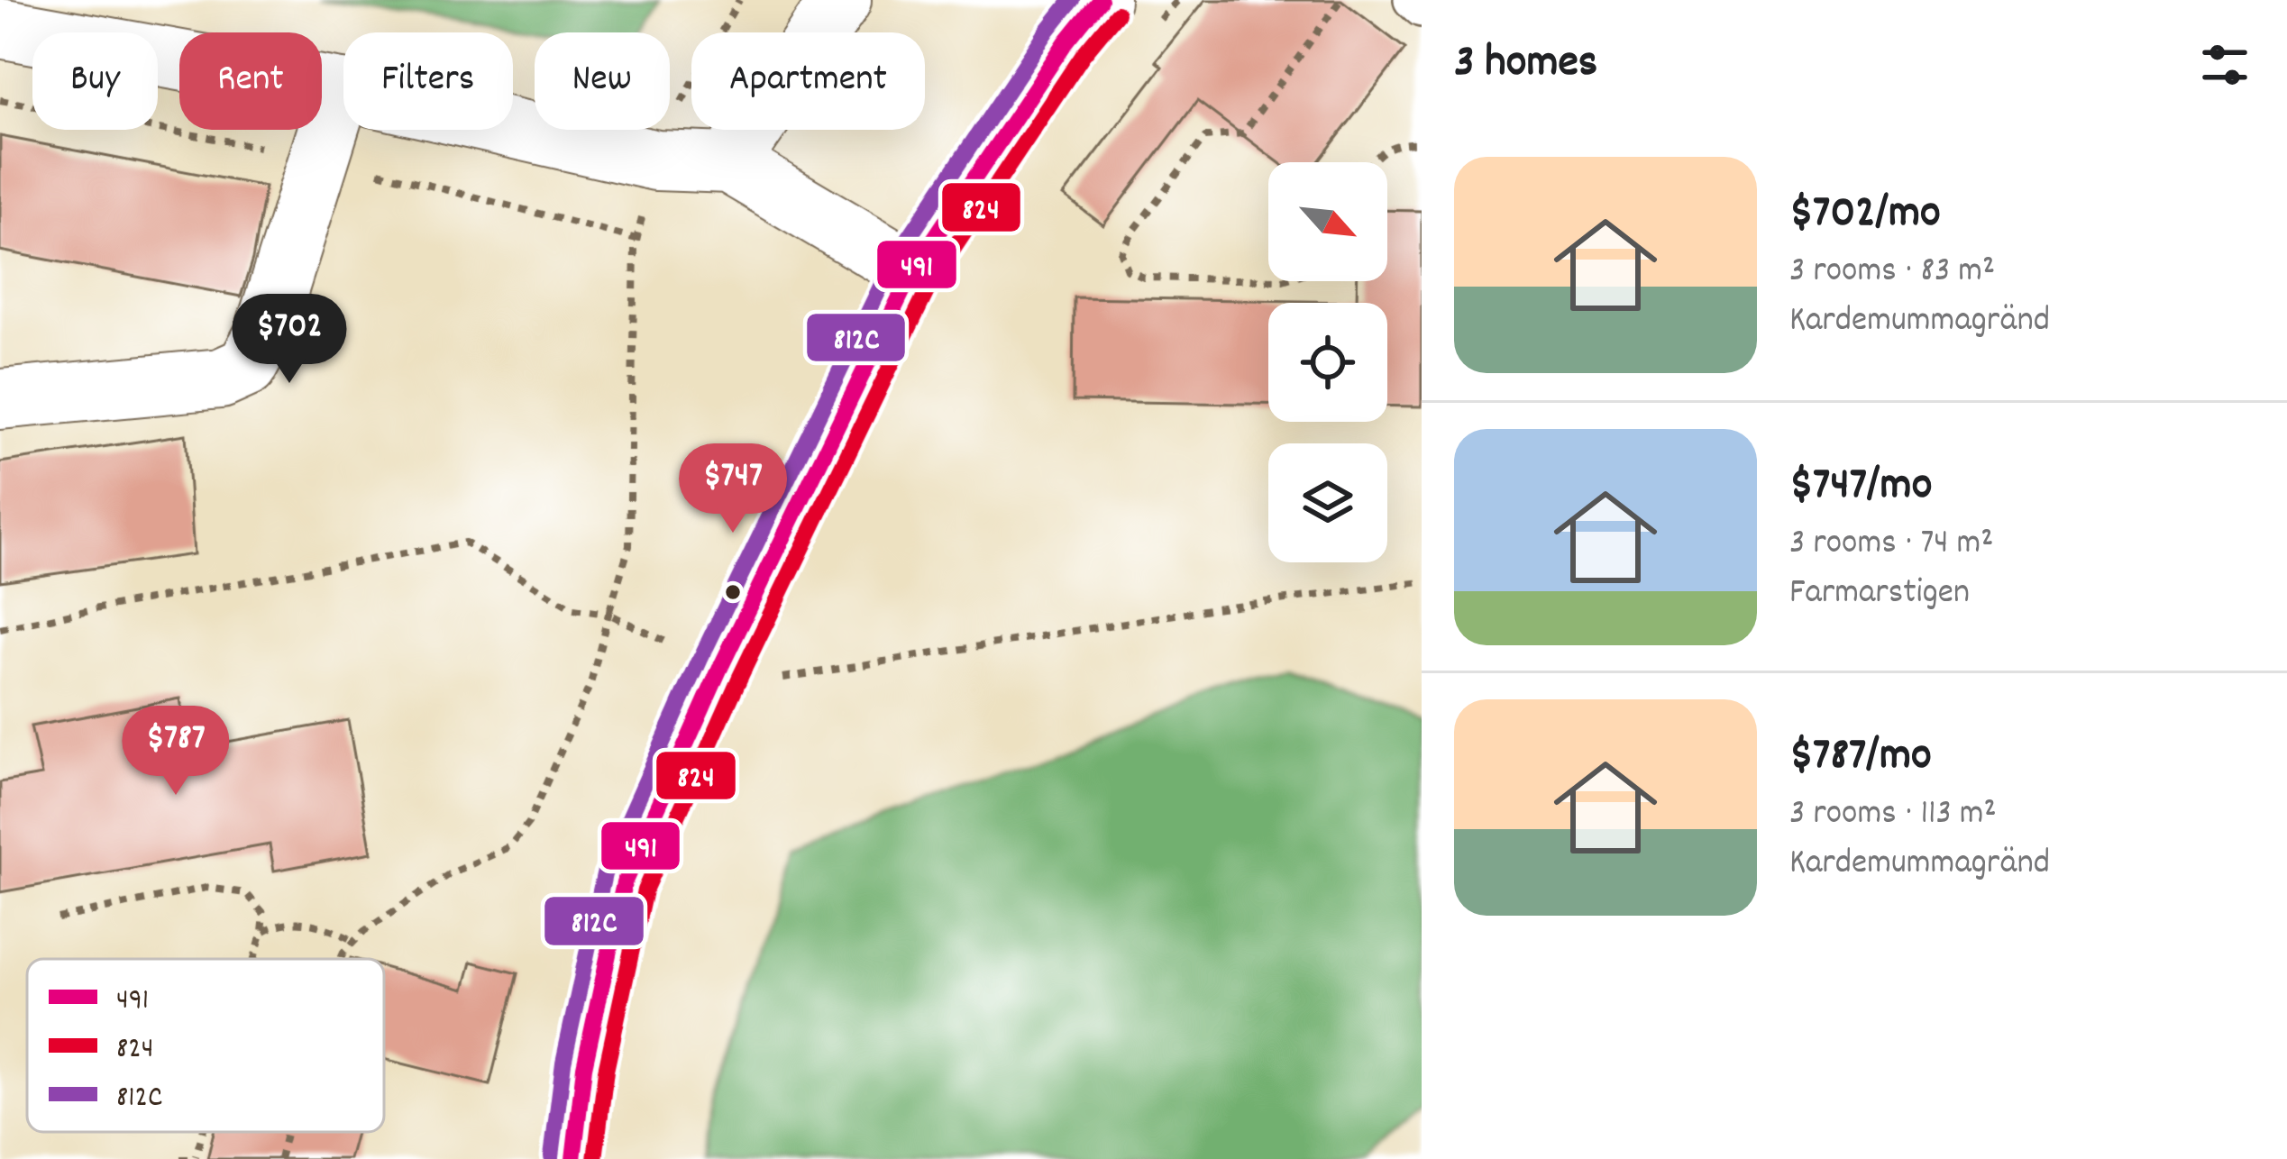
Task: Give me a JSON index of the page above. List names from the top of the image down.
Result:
{
  "lines": ["transit line 491", "transit line 812C", "transit line 824"],
  "legend": ["491", "824", "812C"],
  "north": "bottom right",
  "page": {
    "heading": "3 homes",
    "chip": [
      "Buy",
      "Rent",
      "Filters",
      "New",
      "Apartment"
    ],
    "list": [
      {
        "name": "$702/mo",
        "note": "3 rooms · 83 m² · Kardemummagränd"
      },
      {
        "name": "$747/mo",
        "note": "3 rooms · 74 m² · Farmarstigen"
      },
      {
        "name": "$787/mo",
        "note": "3 rooms · 113 m² · Kardemummagränd"
      }
    ],
    "price": ["$702", "$747", "$787"]
  }
}
